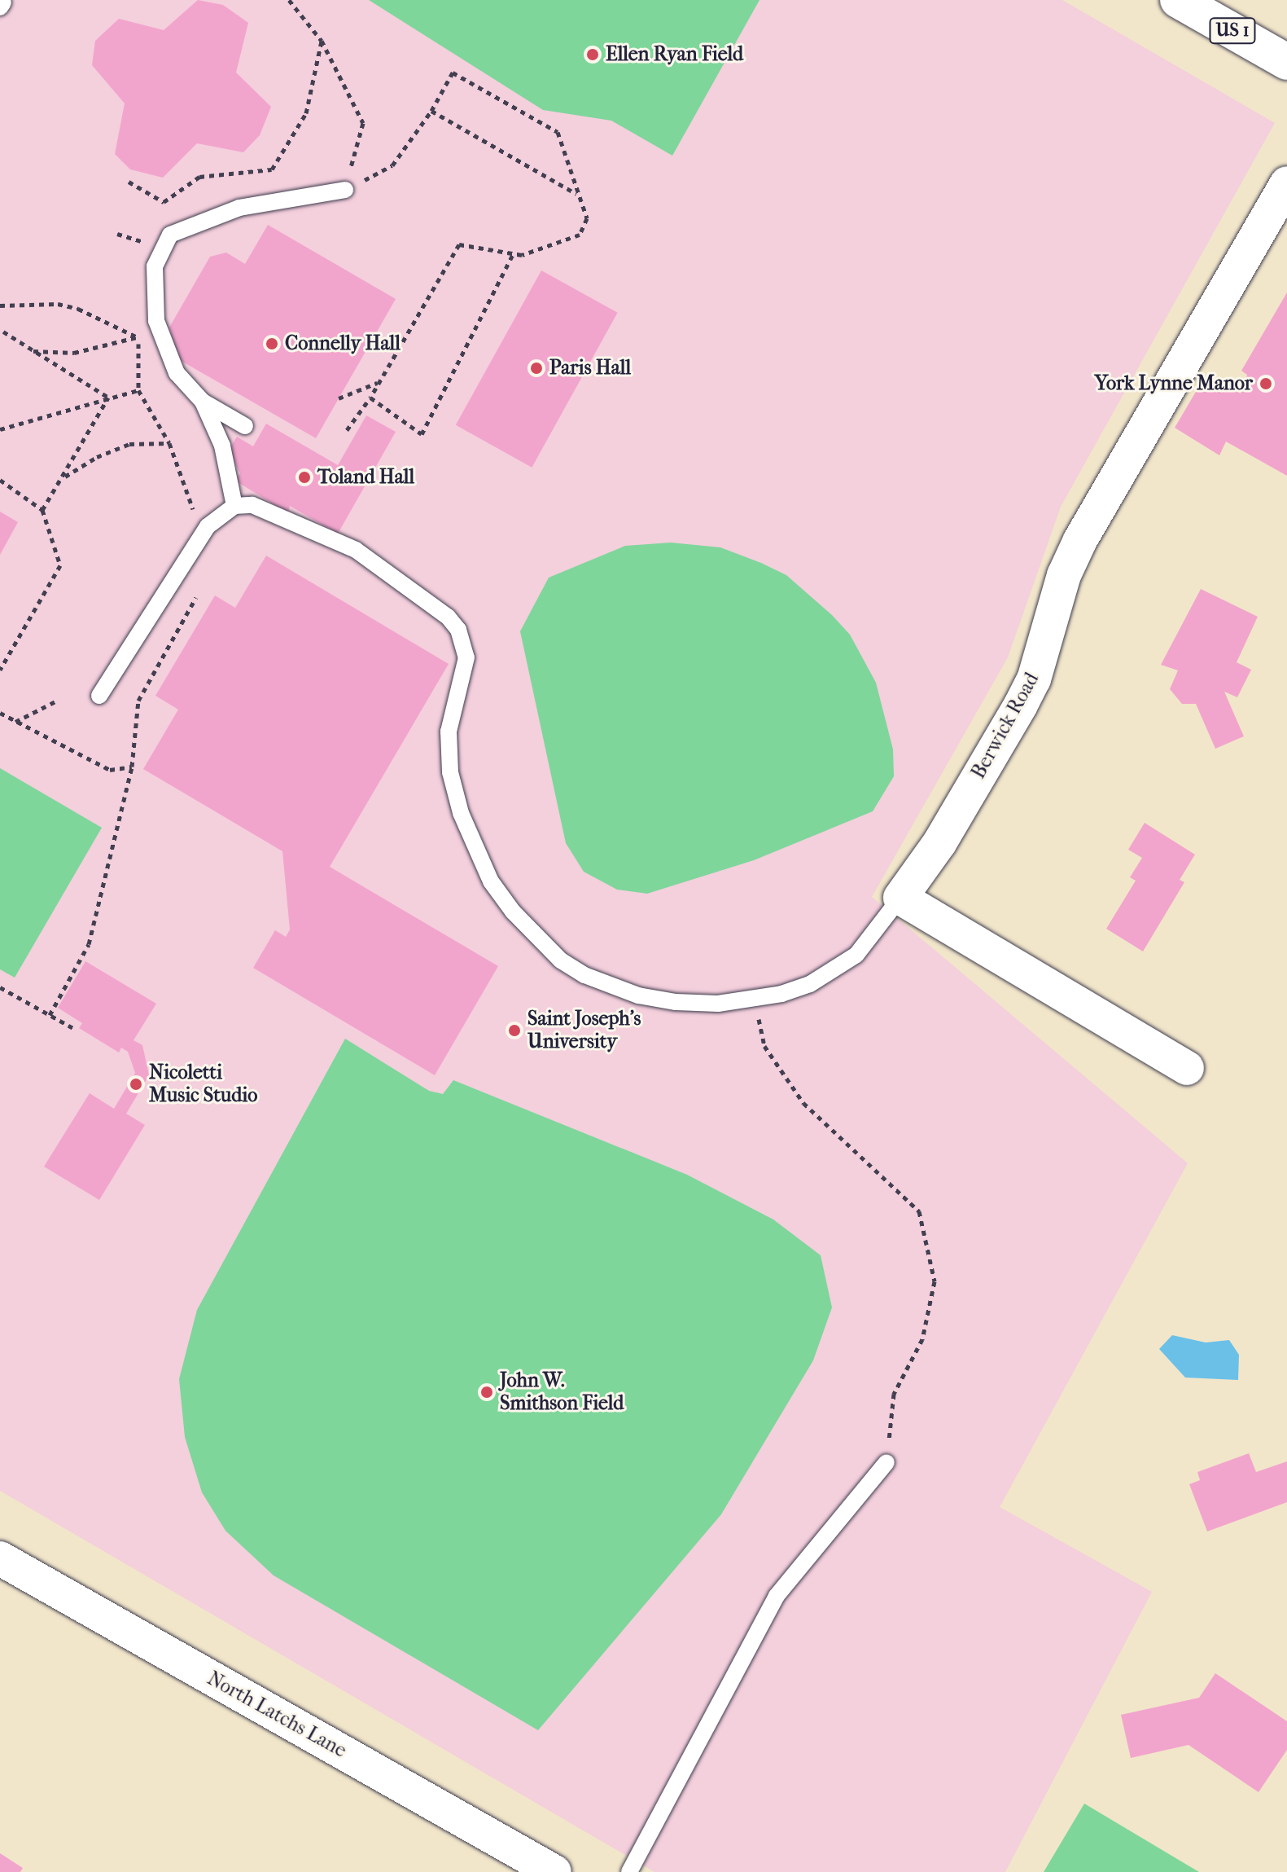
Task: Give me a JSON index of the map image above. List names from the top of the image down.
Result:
{
  "streets": {
    "highway": ["US 1"],
    "street": ["Berwick Road", "North Latchs Lane"]
  },
  "places": [
    "Ellen Ryan Field",
    "Connelly Hall",
    "Paris Hall",
    "York Lynne Manor",
    "Toland Hall",
    "Saint Joseph's University",
    "Nicoletti Music Studio",
    "John W. Smithson Field"
  ]
}
